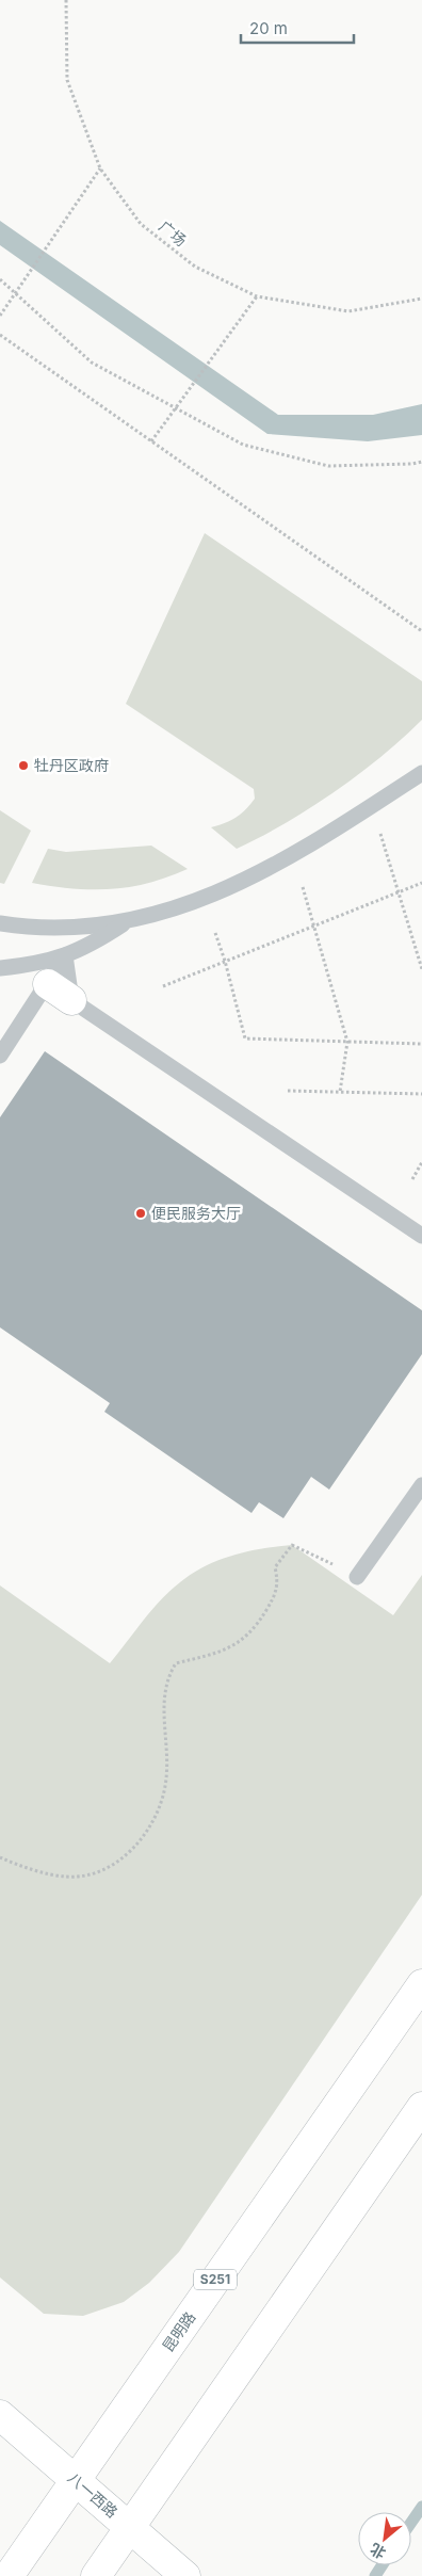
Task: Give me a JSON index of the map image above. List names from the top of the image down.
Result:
{
  "streets": {
    "main road": ["S251", "昆明路", "八一西路"],
    "path": ["广场"]
  },
  "crossings": [
    ["昆明路", "八一西路"]
  ],
  "places": ["牡丹区政府", "便民服务大厅"],
  "scale_bar": "20 m",
  "north": "bottom left"
}
